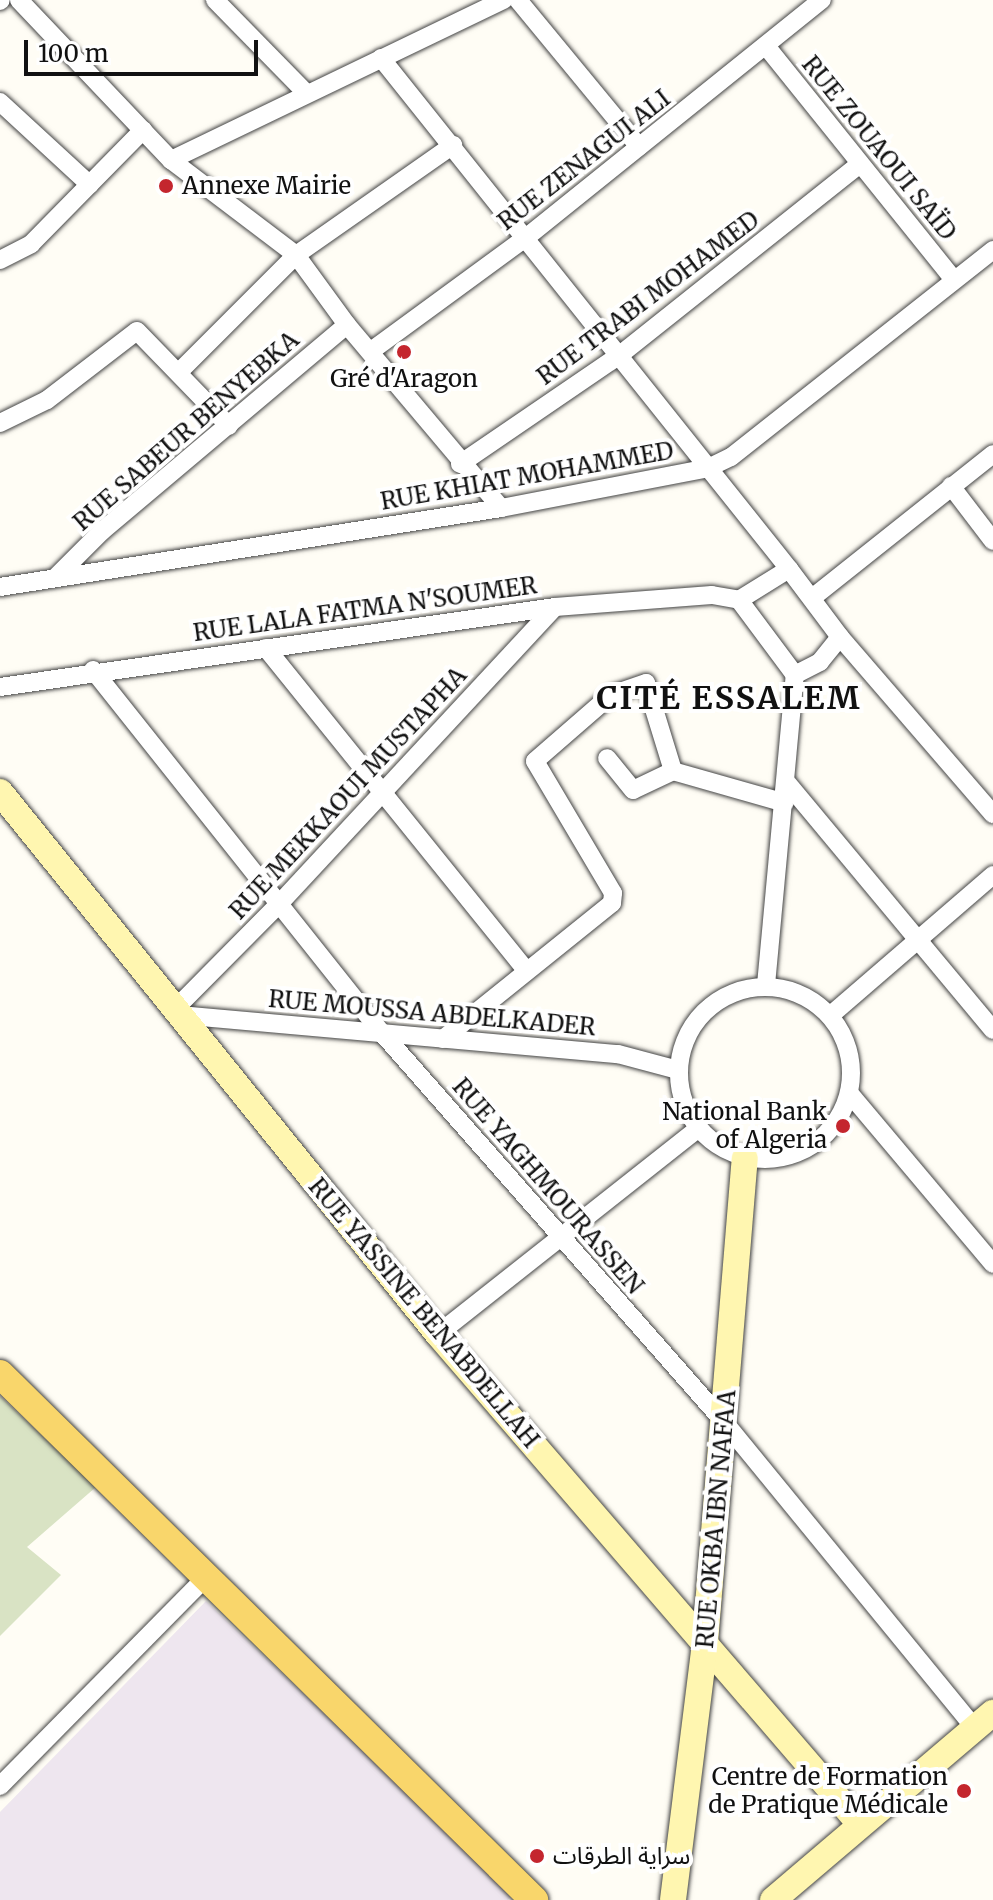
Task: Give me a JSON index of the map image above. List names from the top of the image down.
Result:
{
  "streets": {
    "street": [
      "RUE ZOUAOUI SAÏD",
      "RUE ZENAGUI ALI",
      "RUE TRABI MOHAMED",
      "RUE SABEUR BENYEBKA",
      "RUE KHIAT MOHAMMED",
      "RUE LALA FATMA N'SOUMER",
      "RUE MEKKAOUI MUSTAPHA",
      "RUE MOUSSA ABDELKADER",
      "RUE YAGHMOURASSEN",
      "RUE YASSINE BENABDELLAH",
      "RUE OKBA IBN NAFAA"
    ]
  },
  "crossings": [
    ["RUE ZOUAOUI SAÏD", "RUE ZENAGUI ALI"],
    ["RUE ZOUAOUI SAÏD", "RUE TRABI MOHAMED"],
    ["RUE ZOUAOUI SAÏD", "RUE KHIAT MOHAMMED"],
    ["RUE SABEUR BENYEBKA", "RUE KHIAT MOHAMMED"],
    ["RUE LALA FATMA N'SOUMER", "RUE MEKKAOUI MUSTAPHA"],
    ["RUE LALA FATMA N'SOUMER", "RUE YAGHMOURASSEN"],
    ["RUE MEKKAOUI MUSTAPHA", "RUE MOUSSA ABDELKADER"],
    ["RUE MEKKAOUI MUSTAPHA", "RUE YAGHMOURASSEN"],
    ["RUE MEKKAOUI MUSTAPHA", "RUE YASSINE BENABDELLAH"],
    ["RUE MOUSSA ABDELKADER", "RUE YAGHMOURASSEN"],
    ["RUE MOUSSA ABDELKADER", "RUE YASSINE BENABDELLAH"],
    ["RUE MOUSSA ABDELKADER", "RUE OKBA IBN NAFAA"],
    ["RUE YAGHMOURASSEN", "RUE OKBA IBN NAFAA"],
    ["RUE YASSINE BENABDELLAH", "RUE OKBA IBN NAFAA"]
  ],
  "districts": ["CITÉ ESSALEM"],
  "places": [
    "Annexe Mairie",
    "Gré d'Aragon",
    "National Bank of Algeria",
    "Centre de Formation de Pratique Médicale",
    "سراية الطرقات"
  ],
  "scale_bar": "100 m"
}
